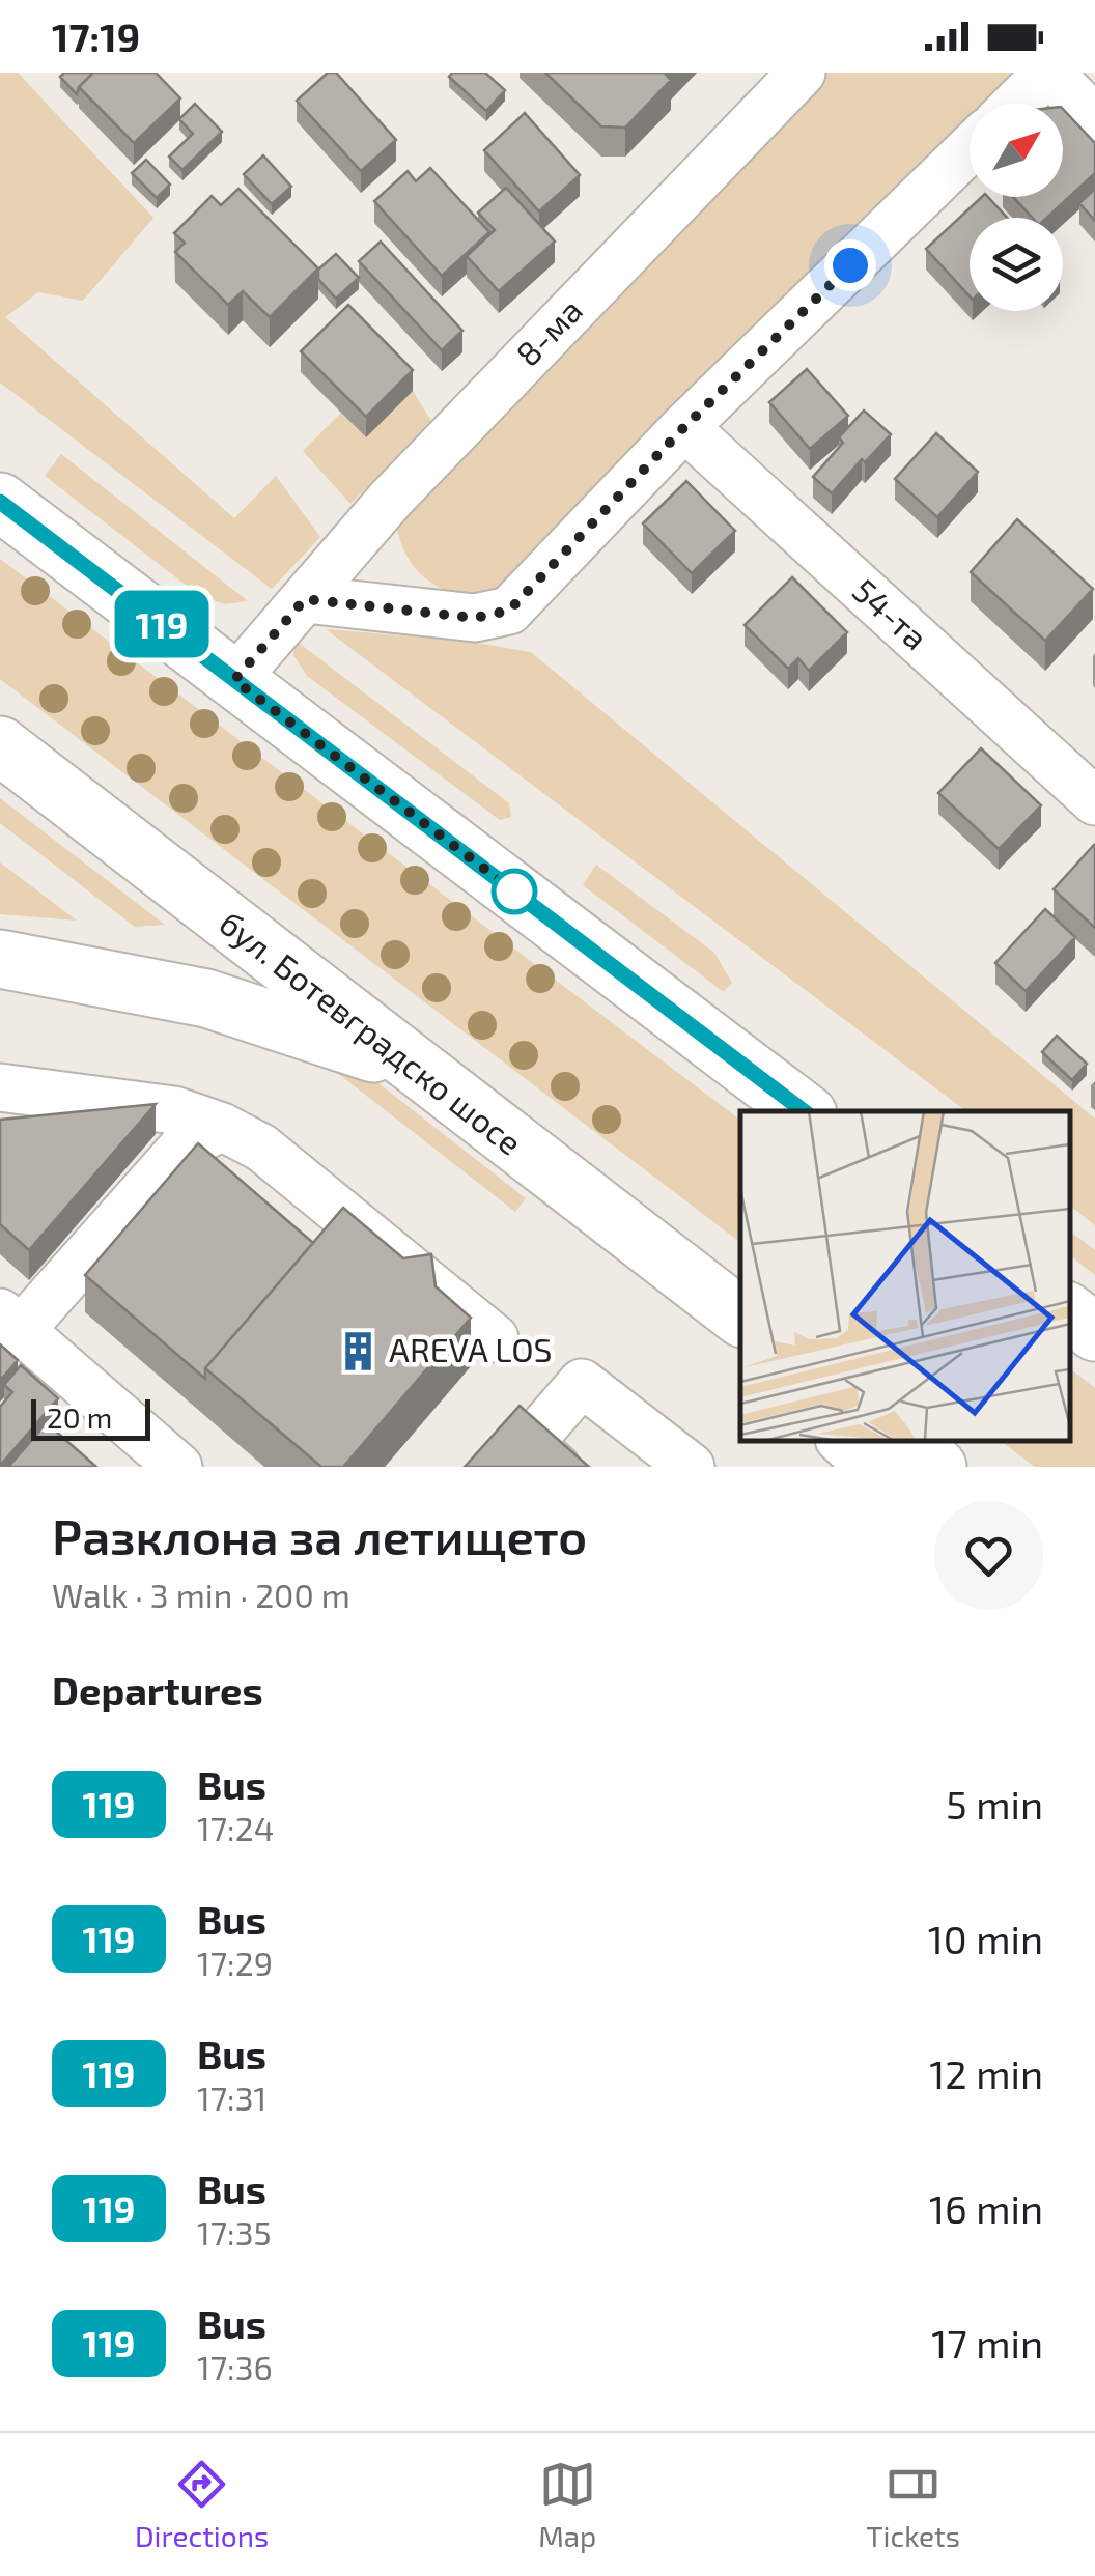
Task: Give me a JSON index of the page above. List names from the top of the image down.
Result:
{
  "streets": {
    "main road": ["бул. Ботевградско шосе"],
    "street": ["8-ма", "54-та"]
  },
  "places": {
    "building": ["AREVA LOS"]
  },
  "lines": ["bus line 119"],
  "scale_bar": "20 m",
  "north": "top right",
  "page": {
    "status": "17:19",
    "on_map": "119",
    "scale": "20 m",
    "heading": [
      ["Разклона за летището", "Walk · 3 min · 200 m"],
      "Departures"
    ],
    "list": [
      {
        "mark": "119",
        "name": "Bus",
        "note": "17:24",
        "value": "5 min"
      },
      {
        "mark": "119",
        "name": "Bus",
        "note": "17:29",
        "value": "10 min"
      },
      {
        "mark": "119",
        "name": "Bus",
        "note": "17:31",
        "value": "12 min"
      },
      {
        "mark": "119",
        "name": "Bus",
        "note": "17:35",
        "value": "16 min"
      },
      {
        "mark": "119",
        "name": "Bus",
        "note": "17:36",
        "value": "17 min"
      }
    ],
    "tabs": ["Directions", "Map", "Tickets"]
  }
}
